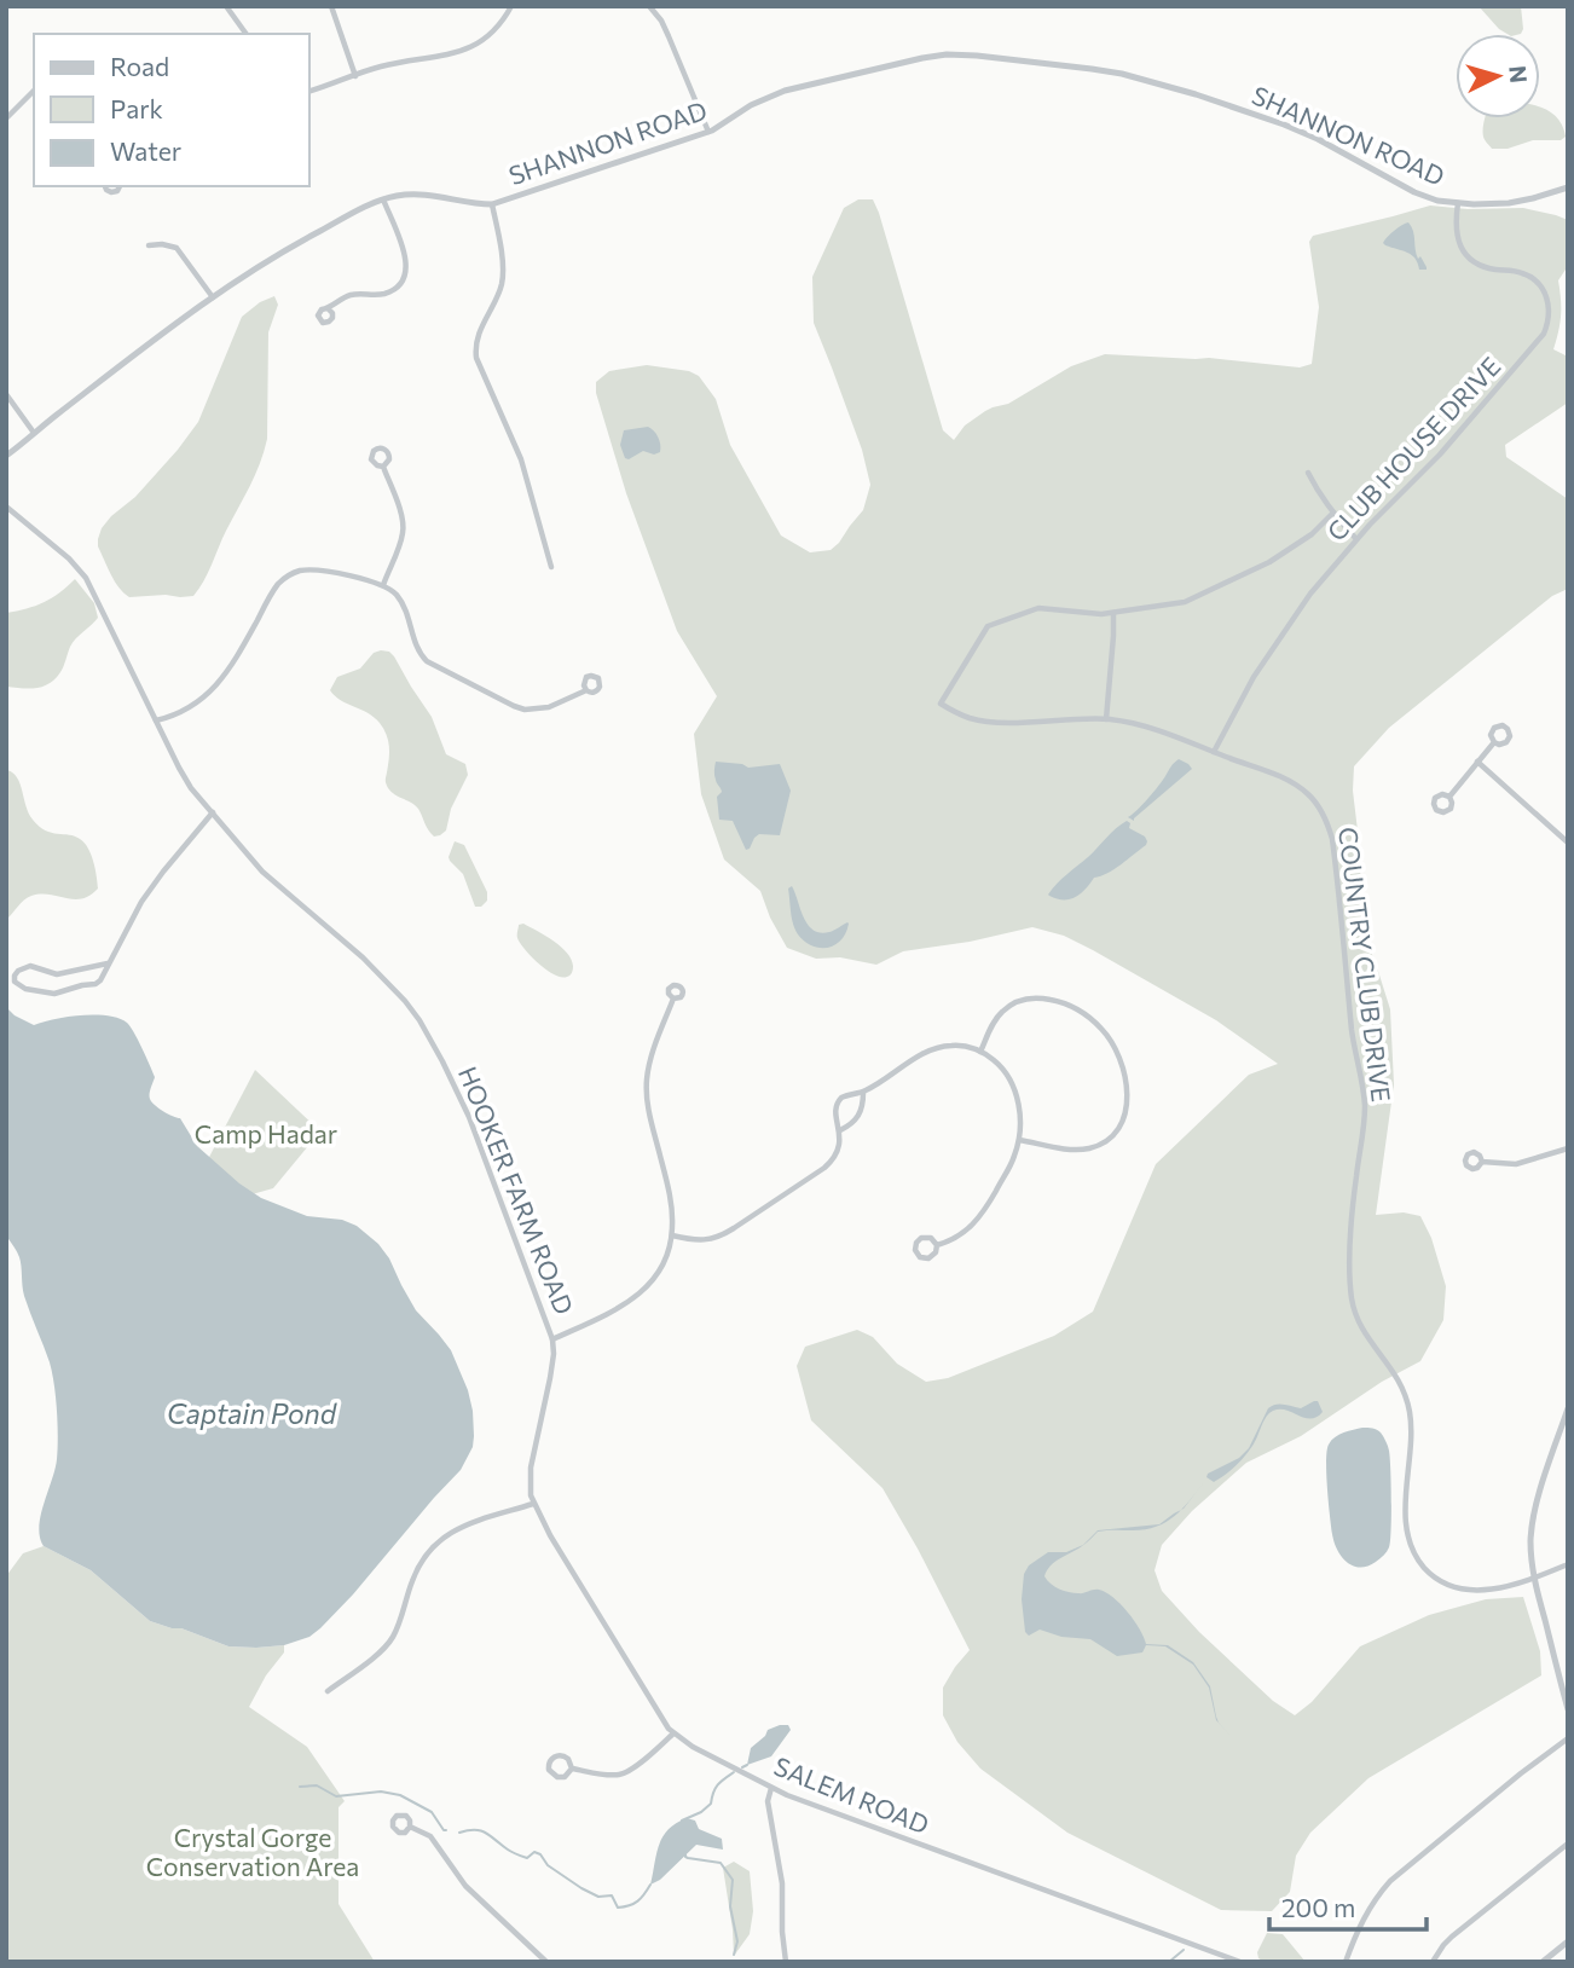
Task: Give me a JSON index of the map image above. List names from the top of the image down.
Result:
{
  "streets": {
    "street": [
      "SHANNON ROAD",
      "CLUB HOUSE DRIVE",
      "COUNTRY CLUB DRIVE",
      "HOOKER FARM ROAD",
      "SALEM ROAD"
    ]
  },
  "crossings": [
    ["SHANNON ROAD", "CLUB HOUSE DRIVE"],
    ["CLUB HOUSE DRIVE", "COUNTRY CLUB DRIVE"],
    ["HOOKER FARM ROAD", "SALEM ROAD"]
  ],
  "water": ["Captain Pond"],
  "parks": ["Camp Hadar", "Crystal Gorge Conservation Area"],
  "legend": ["Road", "Park", "Water"],
  "scale_bar": "200 m",
  "north": "right"
}
